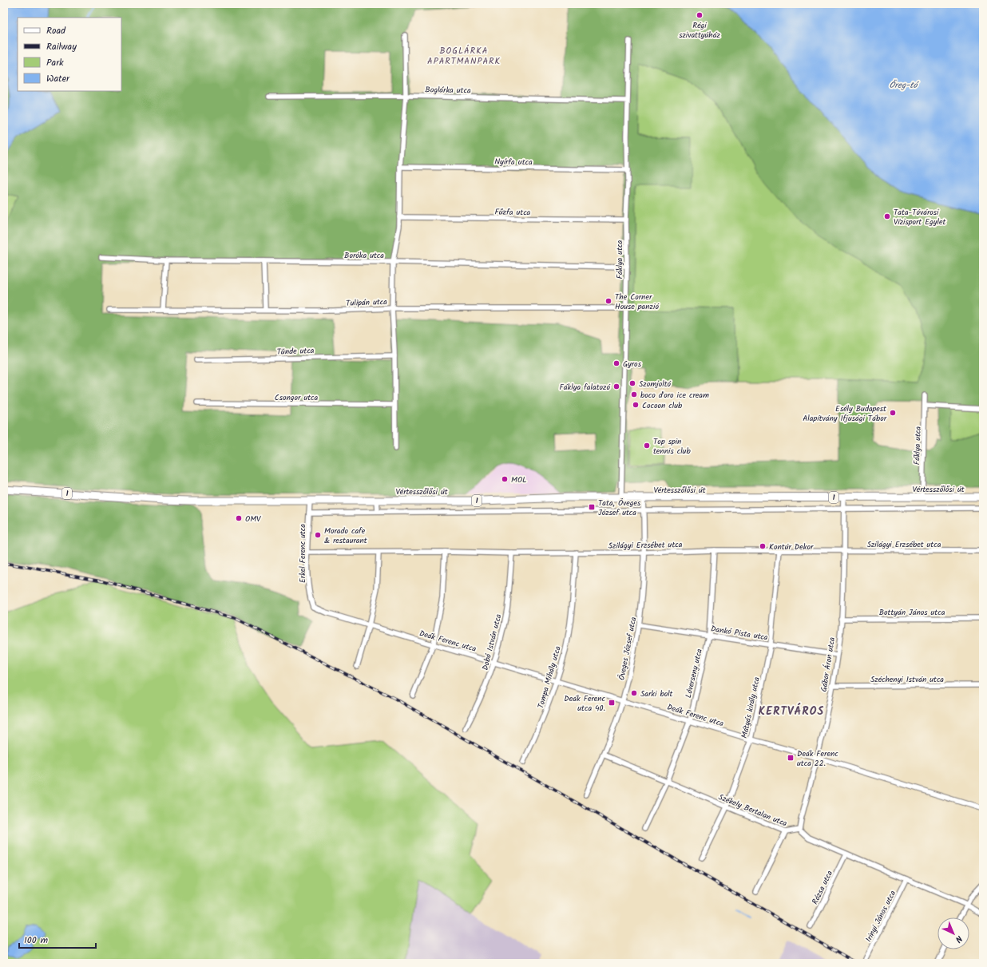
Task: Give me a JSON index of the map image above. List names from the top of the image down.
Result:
{
  "streets": {
    "main road": ["Vértesszőlősi út", "1"],
    "street": [
      "Boglárka utca",
      "Nyírfa utca",
      "Fűzfa utca",
      "Boróka utca",
      "Fáklya utca",
      "Tulipán utca",
      "Tünde utca",
      "Csongor utca",
      "Szilágyi Erzsébet utca",
      "Erkel Ferenc utca",
      "Bottyán János utca",
      "Dankó Pista utca",
      "Deák Ferenc utca",
      "Dobó István utca",
      "Öveges József utca",
      "Gábor Áron utca",
      "Lóverseny utca",
      "Tompa Mihály utca",
      "Széchenyi István utca",
      "Mátyás király utca",
      "Székely Bertalan utca",
      "Rózsa utca",
      "Irinyi János utca"
    ]
  },
  "crossings": [
    ["Boglárka utca", "Fáklya utca"],
    ["Nyírfa utca", "Fáklya utca"],
    ["Fűzfa utca", "Fáklya utca"],
    ["Boróka utca", "Fáklya utca"],
    ["Fáklya utca", "Tulipán utca"],
    ["Fáklya utca", "Vértesszőlősi út"],
    ["Vértesszőlősi út", "Erkel Ferenc utca"],
    ["Vértesszőlősi út", "Öveges József utca"],
    ["Vértesszőlősi út", "Gábor Áron utca"],
    ["Szilágyi Erzsébet utca", "Erkel Ferenc utca"],
    ["Szilágyi Erzsébet utca", "Dobó István utca"],
    ["Szilágyi Erzsébet utca", "Öveges József utca"],
    ["Szilágyi Erzsébet utca", "Gábor Áron utca"],
    ["Szilágyi Erzsébet utca", "Lóverseny utca"],
    ["Szilágyi Erzsébet utca", "Tompa Mihály utca"],
    ["Szilágyi Erzsébet utca", "Mátyás király utca"],
    ["Erkel Ferenc utca", "Deák Ferenc utca"],
    ["Bottyán János utca", "Gábor Áron utca"],
    ["Dankó Pista utca", "Öveges József utca"],
    ["Dankó Pista utca", "Gábor Áron utca"],
    ["Dankó Pista utca", "Lóverseny utca"],
    ["Dankó Pista utca", "Mátyás király utca"],
    ["Deák Ferenc utca", "Dobó István utca"],
    ["Deák Ferenc utca", "Öveges József utca"],
    ["Deák Ferenc utca", "Gábor Áron utca"],
    ["Deák Ferenc utca", "Lóverseny utca"],
    ["Deák Ferenc utca", "Tompa Mihály utca"],
    ["Deák Ferenc utca", "Mátyás király utca"],
    ["Öveges József utca", "Székely Bertalan utca"],
    ["Gábor Áron utca", "Széchenyi István utca"],
    ["Gábor Áron utca", "Székely Bertalan utca"],
    ["Lóverseny utca", "Székely Bertalan utca"],
    ["Mátyás király utca", "Székely Bertalan utca"]
  ],
  "districts": ["BOGLÁRKA APARTMANPARK", "KERTVÁROS"],
  "water": ["Öreg-tó"],
  "places": {
    "other": [
      "Régi szivattyúház",
      "Tata-Tóvárosi Vízisport Egylet",
      "The Corner House panzió",
      "Gyros",
      "Szomjoltó",
      "Fáklya falatozó",
      "boco d'oro ice cream",
      "Cocoon club",
      "Esély Budapest Alapítvány Ifjusági Tábor",
      "Top spin tennis club",
      "MOL",
      "OMV",
      "Morado cafe & restaurant",
      "Kontúr Dekor",
      "Sarki bolt"
    ],
    "transit": ["Tata, Öveges József utca", "Deák Ferenc utca 40.", "Deák Ferenc utca 22."]
  },
  "legend": [
    "Road",
    "Railway",
    "Park",
    "Water"
  ],
  "scale_bar": "100 m",
  "north": "bottom right"
}
